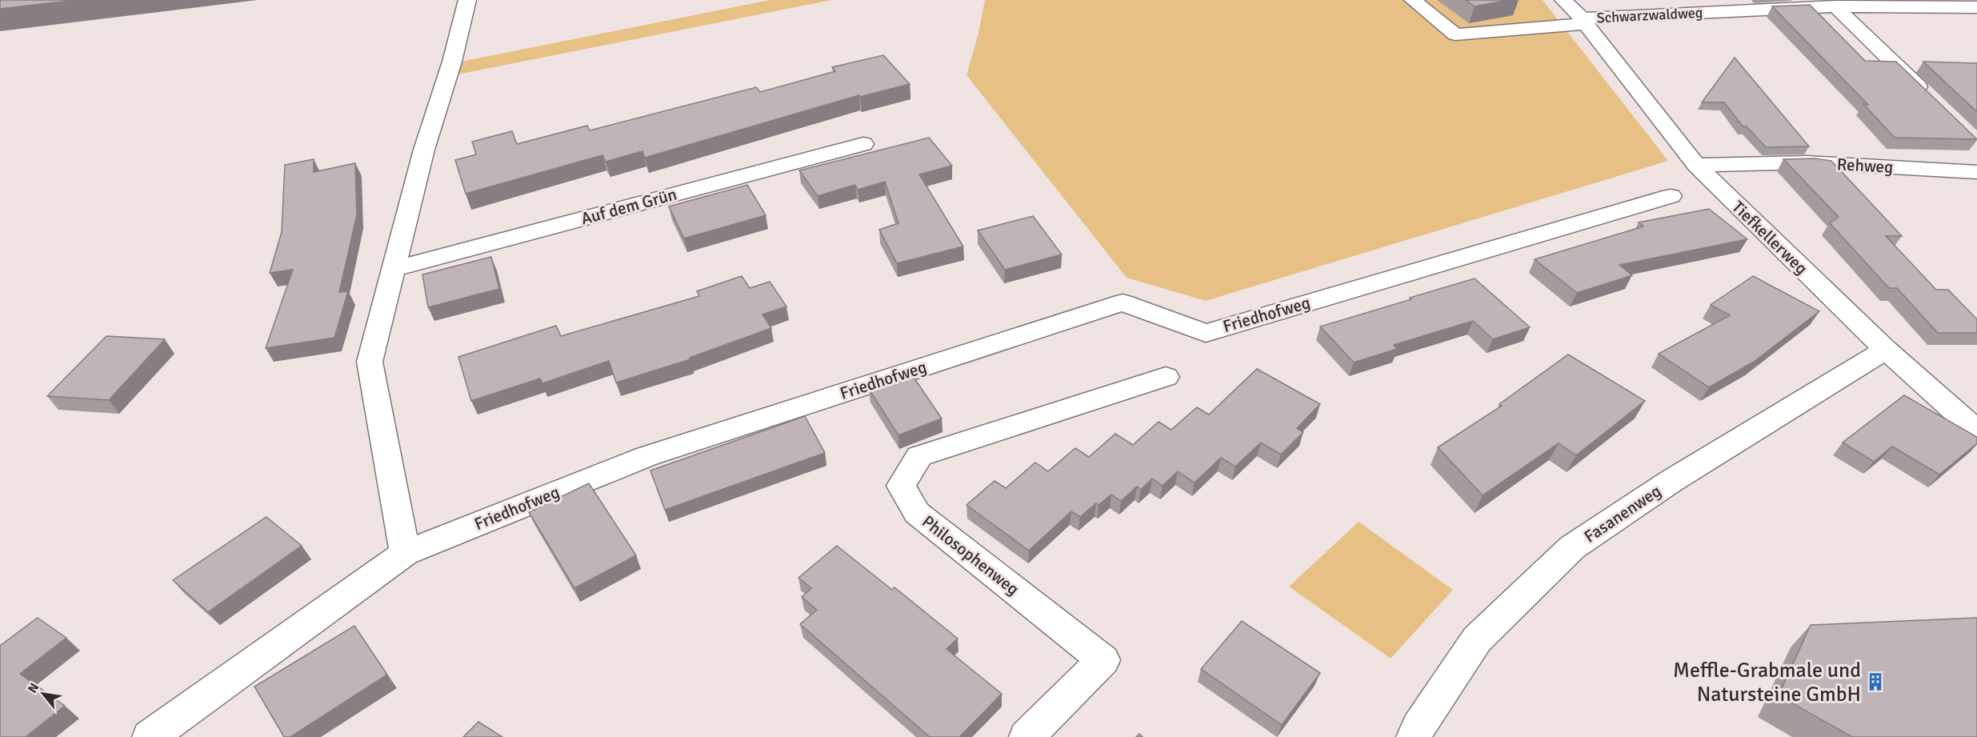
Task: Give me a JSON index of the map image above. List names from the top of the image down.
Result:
{
  "streets": {
    "street": [
      "Schwarzwaldweg",
      "Rehweg",
      "Auf dem Grün",
      "Tiefkellerweg",
      "Friedhofweg",
      "Fasanenweg",
      "Philosophenweg"
    ]
  },
  "crossings": [
    ["Schwarzwaldweg", "Tiefkellerweg"],
    ["Rehweg", "Tiefkellerweg"],
    ["Tiefkellerweg", "Fasanenweg"]
  ],
  "places": {
    "building": ["Meffle-Grabmale und Natursteine GmbH"]
  },
  "north": "top left"
}
